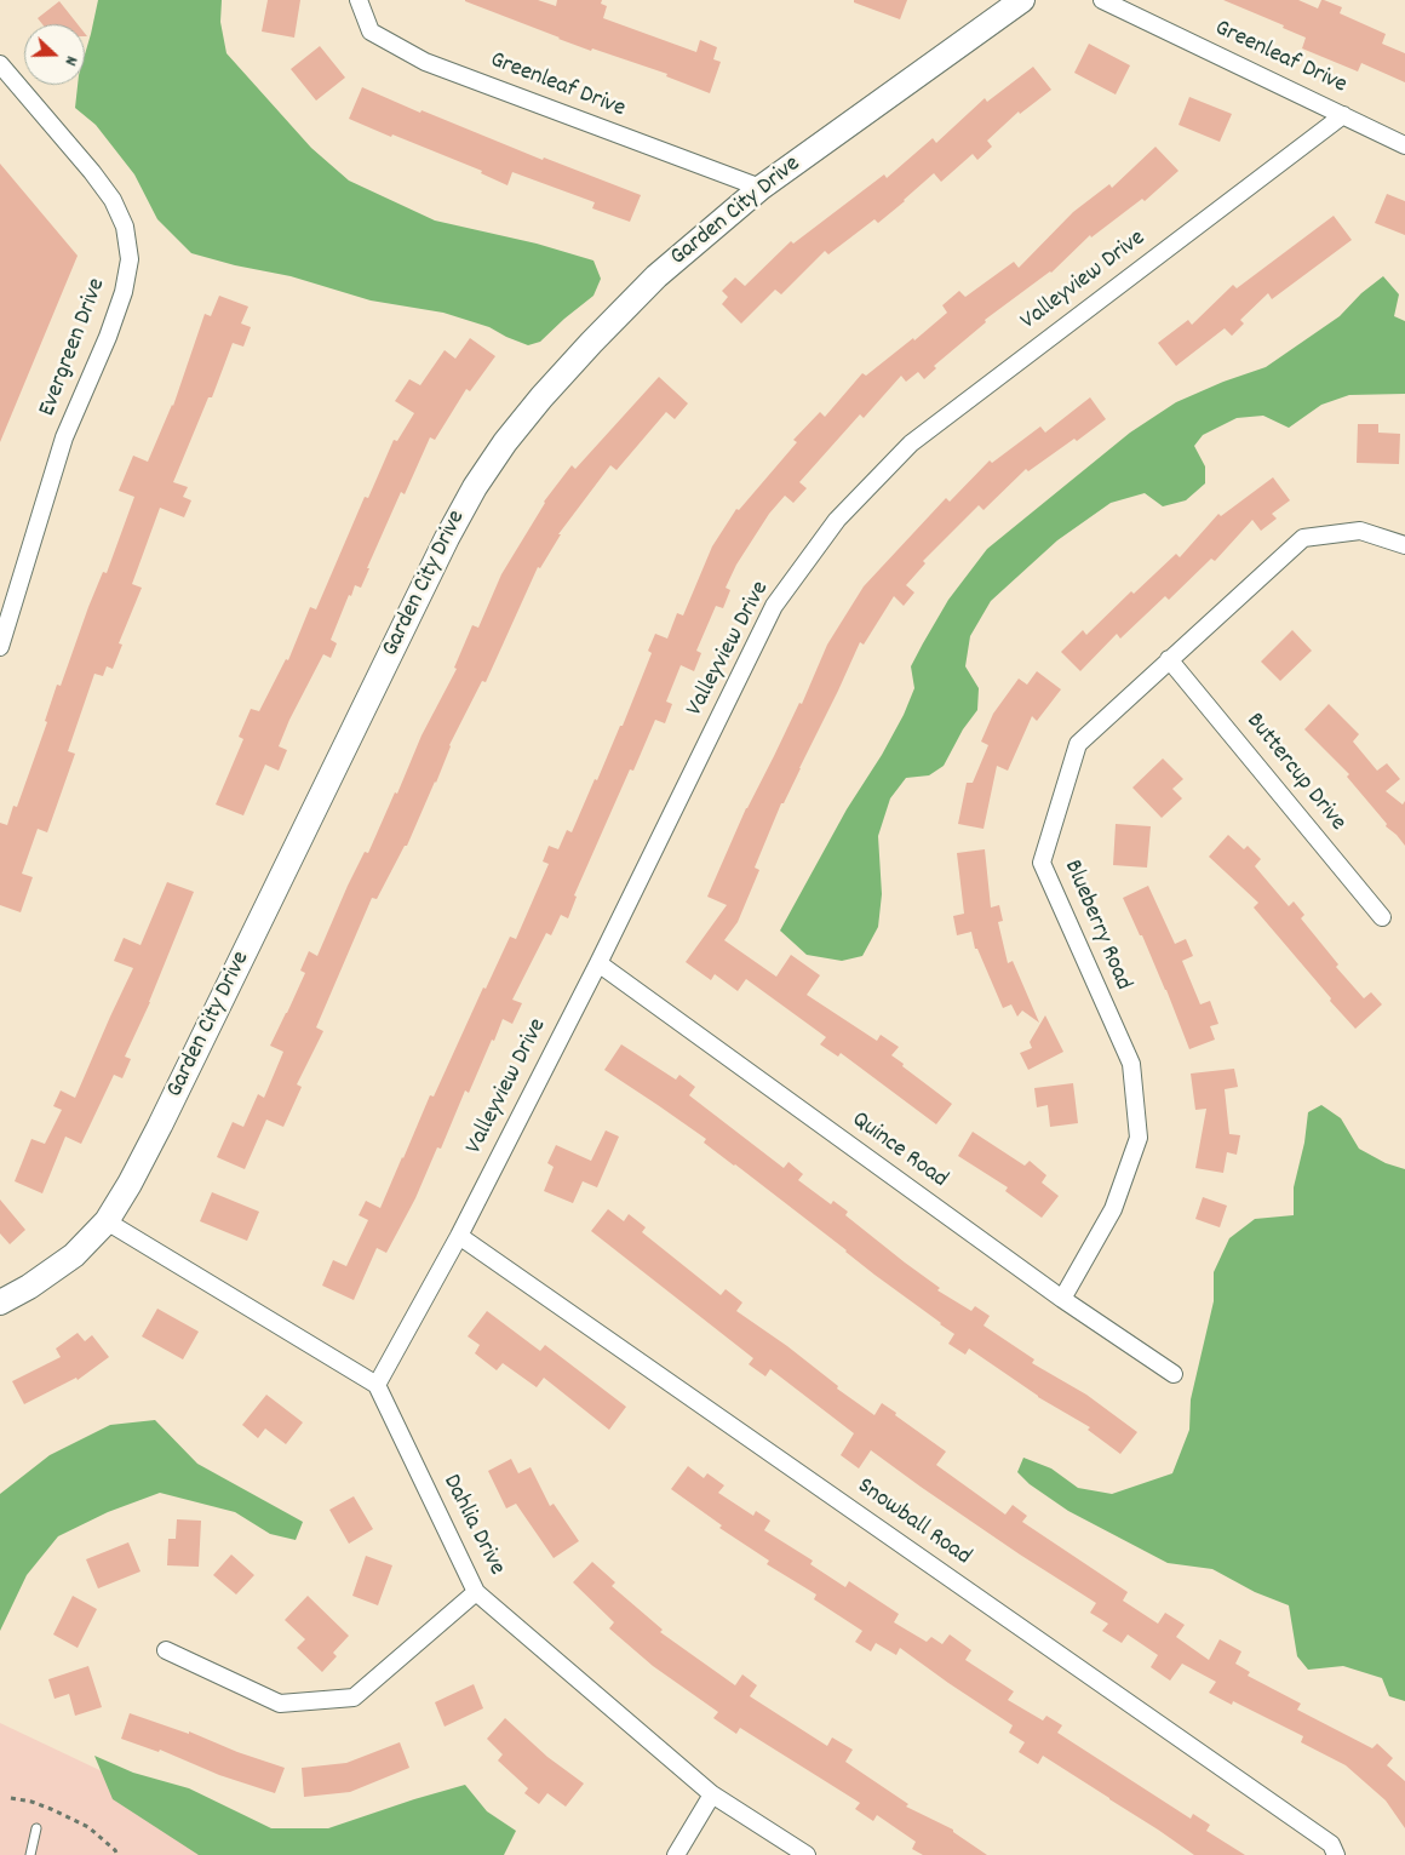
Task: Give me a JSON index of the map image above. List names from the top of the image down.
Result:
{
  "streets": {
    "street": [
      "Greenleaf Drive",
      "Garden City Drive",
      "Valleyview Drive",
      "Evergreen Drive",
      "Buttercup Drive",
      "Blueberry Road",
      "Quince Road",
      "Snowball Road",
      "Dahlia Drive"
    ]
  },
  "crossings": [
    ["Greenleaf Drive", "Garden City Drive"],
    ["Greenleaf Drive", "Valleyview Drive"],
    ["Valleyview Drive", "Quince Road"],
    ["Valleyview Drive", "Snowball Road"],
    ["Valleyview Drive", "Dahlia Drive"],
    ["Buttercup Drive", "Blueberry Road"],
    ["Blueberry Road", "Quince Road"]
  ],
  "north": "right"
}
